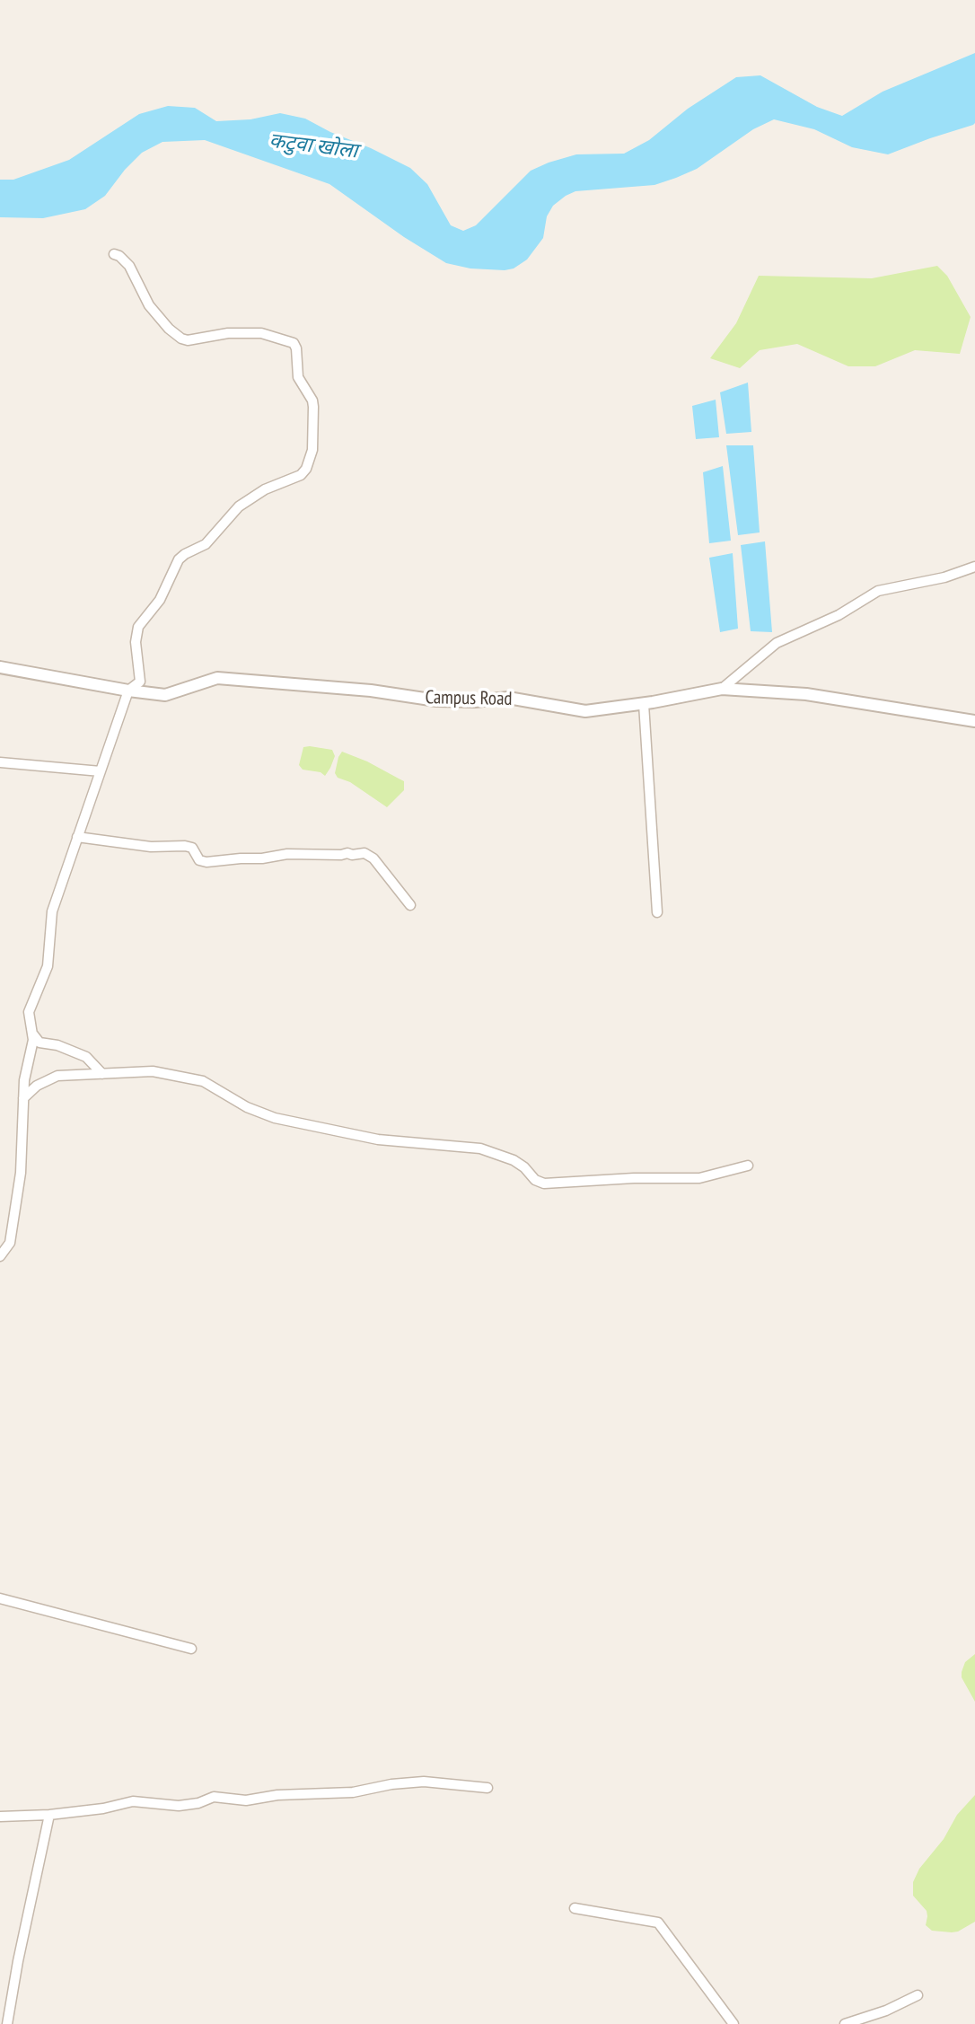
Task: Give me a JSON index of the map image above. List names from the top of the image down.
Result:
{
  "streets": {
    "street": ["Campus Road"]
  },
  "water": ["कटुवा खोला"]
}
